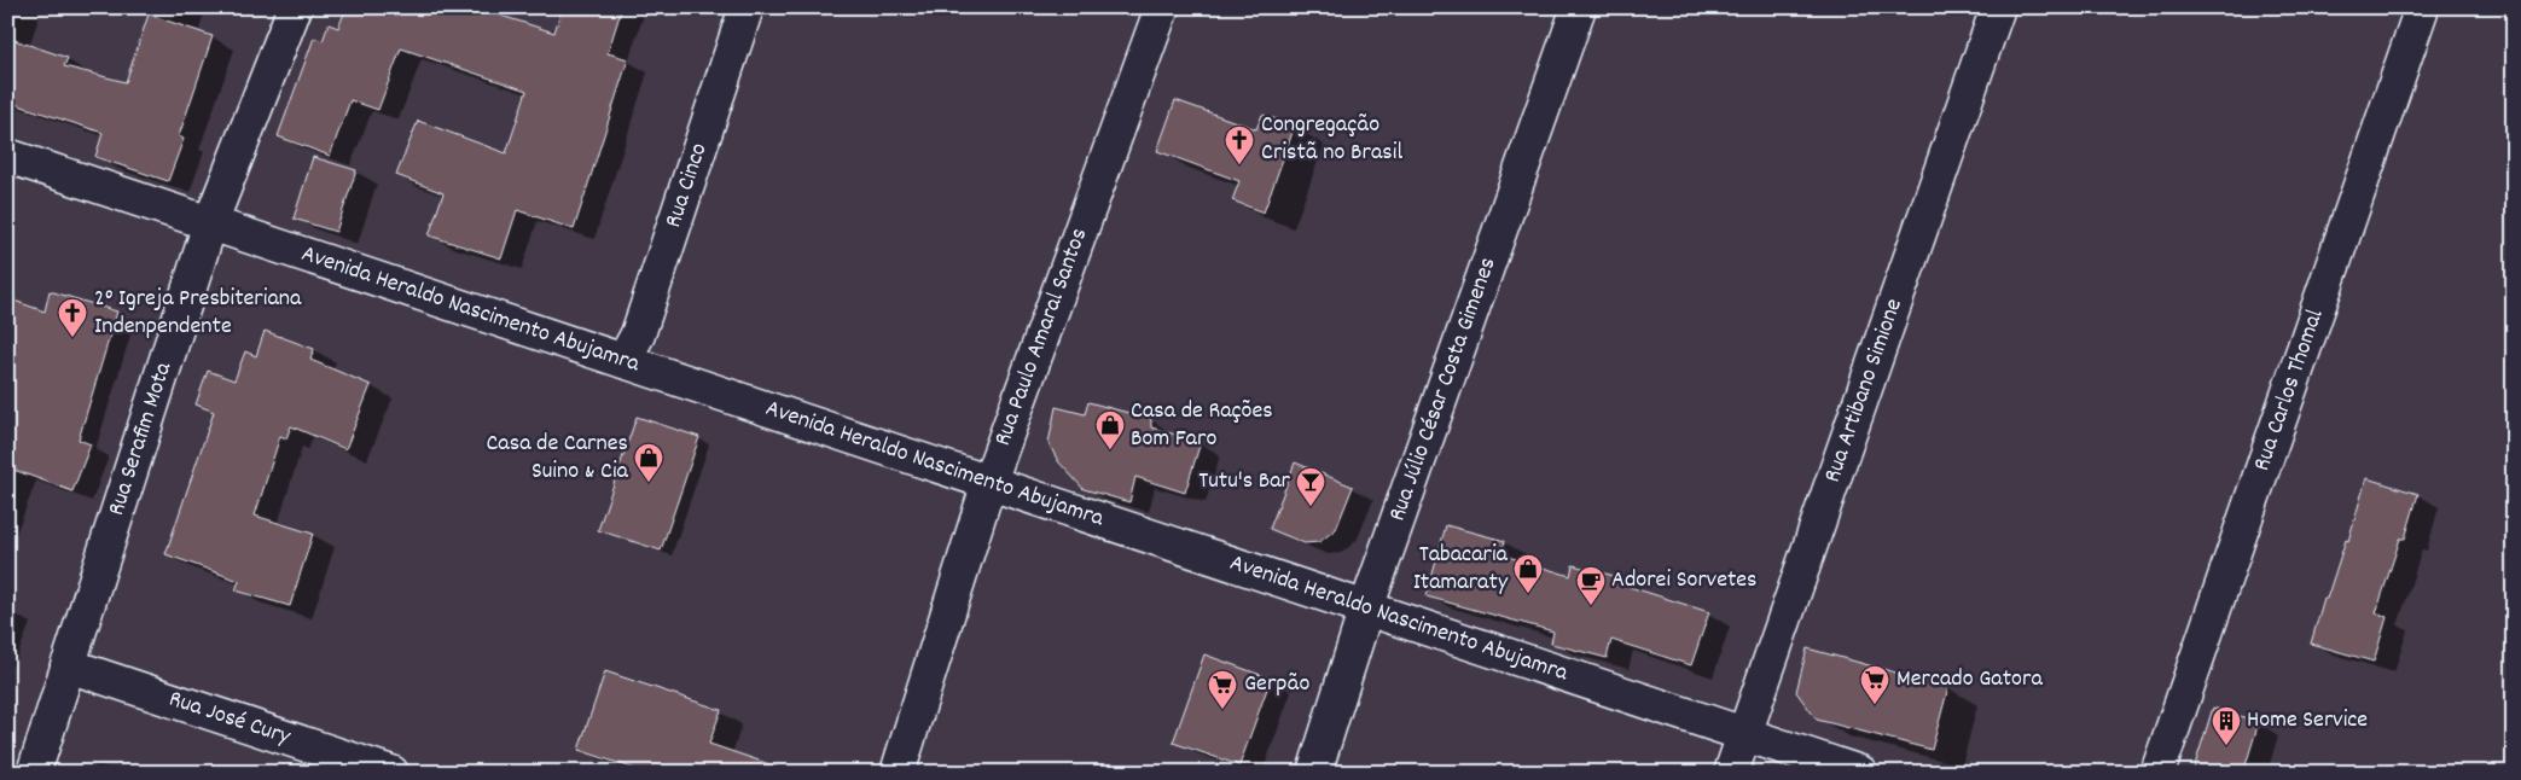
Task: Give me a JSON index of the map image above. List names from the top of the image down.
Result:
{
  "streets": {
    "street": [
      "Rua Cinco",
      "Avenida Heraldo Nascimento Abujamra",
      "Rua Paulo Amaral Santos",
      "Rua Júlio César Costa Gimenes",
      "Rua Artibano Simione",
      "Rua Carlos Thomal",
      "Rua Serafim Mota",
      "Rua José Cury"
    ]
  },
  "crossings": [
    ["Rua Cinco", "Avenida Heraldo Nascimento Abujamra"],
    ["Avenida Heraldo Nascimento Abujamra", "Rua Paulo Amaral Santos"],
    ["Avenida Heraldo Nascimento Abujamra", "Rua Júlio César Costa Gimenes"],
    ["Avenida Heraldo Nascimento Abujamra", "Rua Artibano Simione"],
    ["Avenida Heraldo Nascimento Abujamra", "Rua Serafim Mota"],
    ["Rua Serafim Mota", "Rua José Cury"]
  ],
  "places": {
    "church": ["Congregação Cristã no Brasil", "2° Igreja Presbiteriana Indenpendente"],
    "shop": ["Casa de Rações Bom Faro", "Casa de Carnes Suino & Cia", "Tabacaria Itamaraty"],
    "bar": ["Tutu's Bar"],
    "cafe": ["Adorei Sorvetes"],
    "supermarket": ["Mercado Gatora", "Gerpão"],
    "building": ["Home Service"]
  }
}
